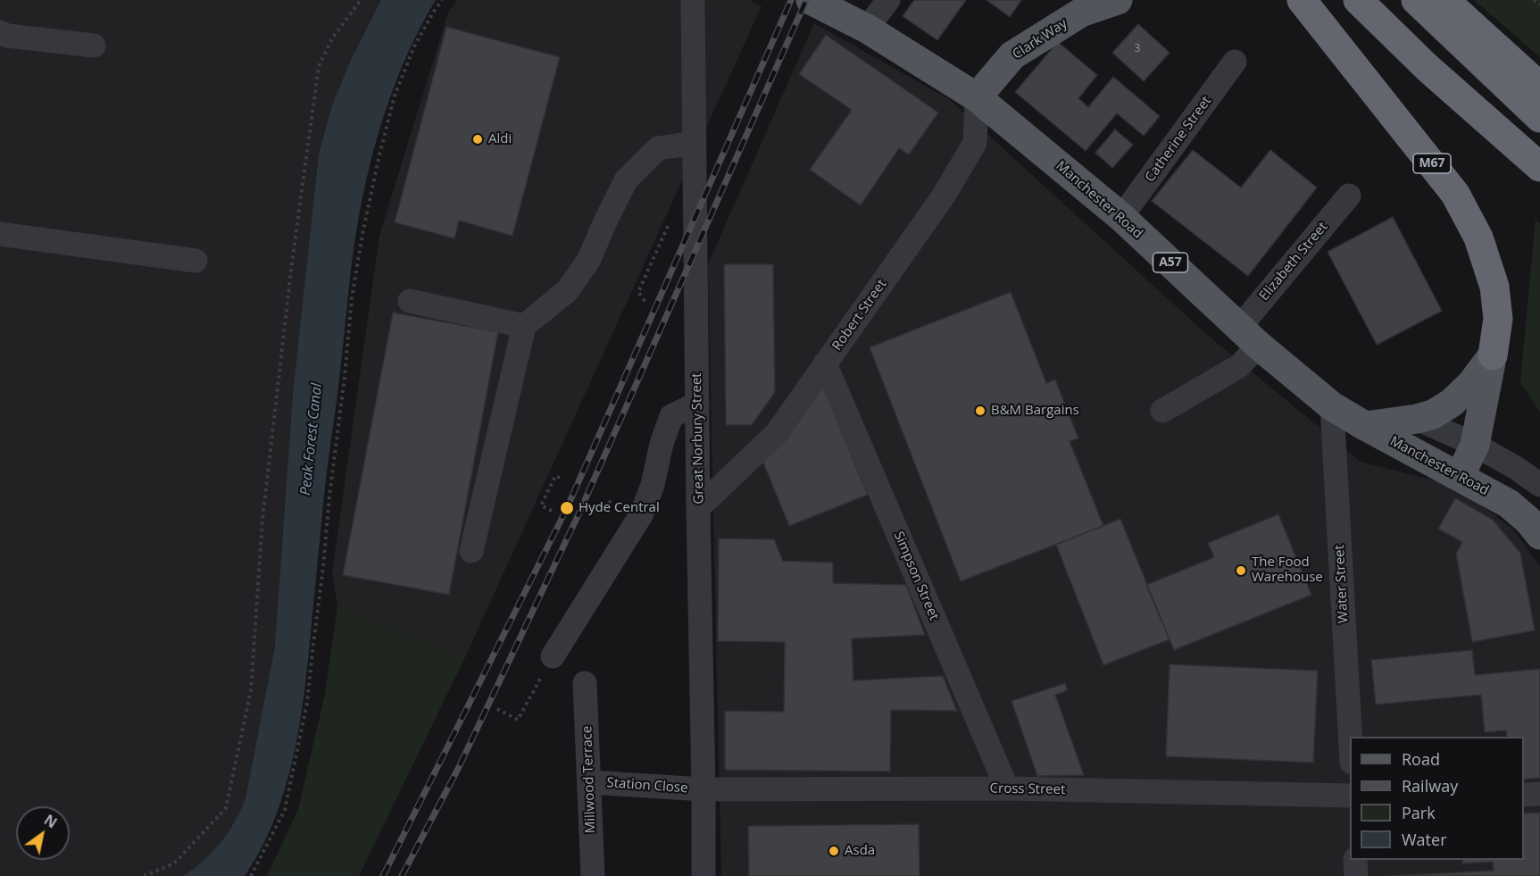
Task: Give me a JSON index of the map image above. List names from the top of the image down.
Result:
{
  "streets": {
    "highway": ["M67"],
    "main road": ["Clark Way", "Manchester Road", "A57"],
    "street": [
      "Catherine Street",
      "Elizabeth Street",
      "Robert Street",
      "Great Norbury Street",
      "Simpson Street",
      "Water Street",
      "Millwood Terrace",
      "Station Close",
      "Cross Street"
    ]
  },
  "crossings": [
    ["Clark Way", "Manchester Road"],
    ["Clark Way", "Robert Street"],
    ["Catherine Street", "Manchester Road"],
    ["Manchester Road", "Elizabeth Street"],
    ["Manchester Road", "Robert Street"],
    ["Manchester Road", "Water Street"],
    ["Robert Street", "Great Norbury Street"],
    ["Robert Street", "Simpson Street"],
    ["Great Norbury Street", "Station Close"],
    ["Great Norbury Street", "Cross Street"],
    ["Simpson Street", "Cross Street"],
    ["Millwood Terrace", "Station Close"],
    ["Station Close", "Cross Street"]
  ],
  "water": ["Peak Forest Canal"],
  "places": [
    "Aldi",
    "B&M Bargains",
    "Hyde Central",
    "The Food Warehouse",
    "Asda"
  ],
  "house_numbers": ["3"],
  "legend": [
    "Road",
    "Railway",
    "Park",
    "Water"
  ],
  "north": "top right"
}
